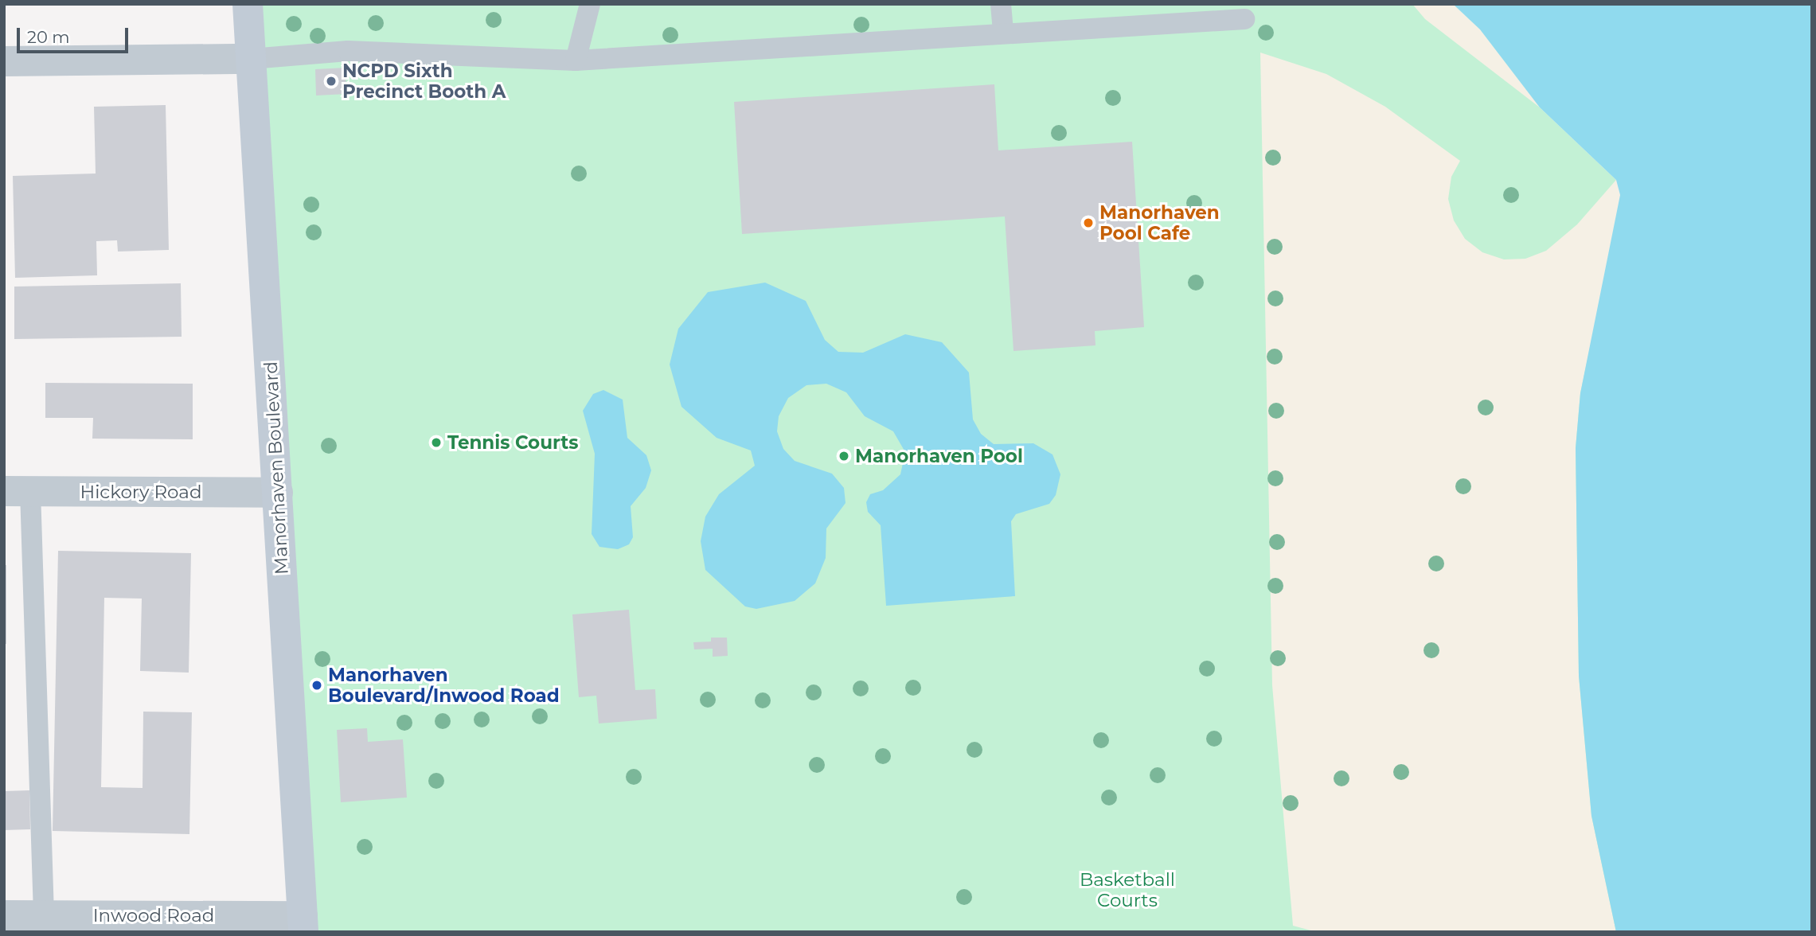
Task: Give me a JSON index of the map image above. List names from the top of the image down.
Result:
{
  "streets": {
    "street": ["Manorhaven Boulevard", "Hickory Road", "Inwood Road"]
  },
  "crossings": [
    ["Manorhaven Boulevard", "Hickory Road"],
    ["Manorhaven Boulevard", "Inwood Road"]
  ],
  "parks": ["Basketball Courts"],
  "places": [
    "NCPD Sixth Precinct Booth A",
    "Manorhaven Pool Cafe",
    "Tennis Courts",
    "Manorhaven Pool",
    "Manorhaven Boulevard/Inwood Road"
  ],
  "scale_bar": "20 m"
}
